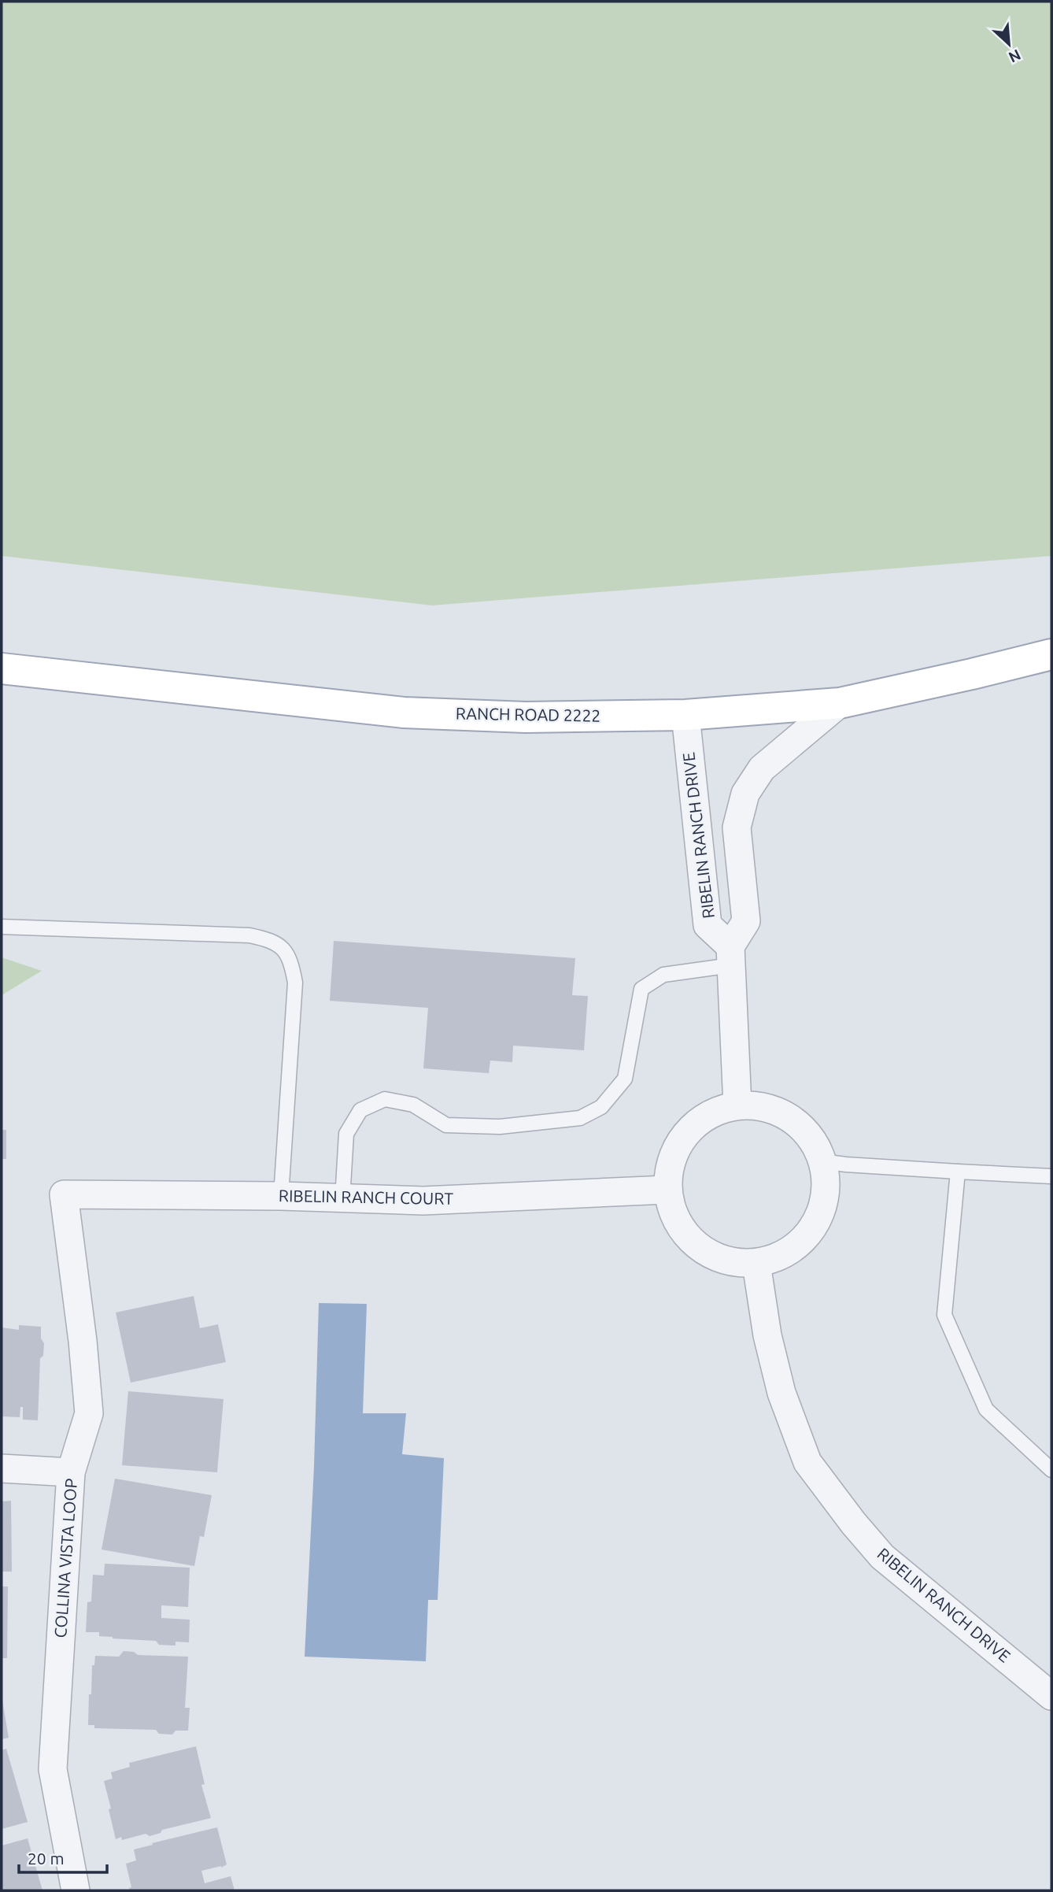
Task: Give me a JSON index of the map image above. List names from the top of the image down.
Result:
{
  "streets": {
    "main road": ["RANCH ROAD 2222"],
    "street": ["RIBELIN RANCH DRIVE", "RIBELIN RANCH COURT", "COLLINA VISTA LOOP"]
  },
  "crossings": [
    ["RANCH ROAD 2222", "RIBELIN RANCH DRIVE"],
    ["RIBELIN RANCH DRIVE", "RIBELIN RANCH COURT"],
    ["RIBELIN RANCH COURT", "COLLINA VISTA LOOP"]
  ],
  "scale_bar": "20 m",
  "north": "bottom right"
}
